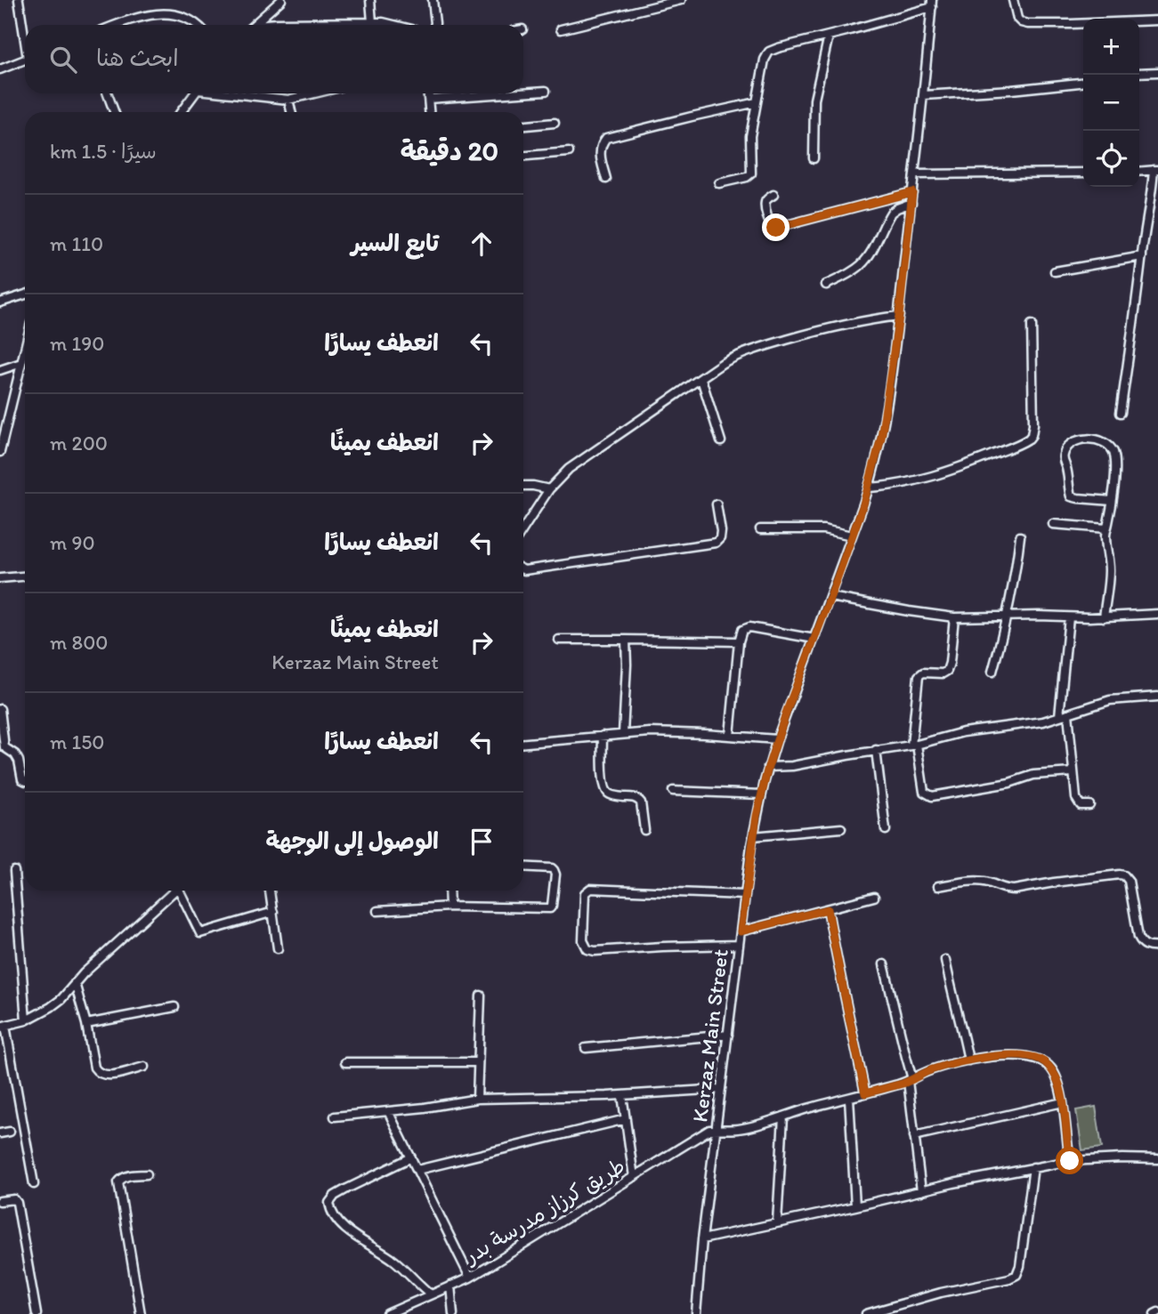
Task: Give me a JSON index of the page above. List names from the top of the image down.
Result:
{
  "streets": {
    "street": ["Kerzaz Main Street", "طريق كرزاز مدرسة بدر"]
  },
  "crossings": [
    ["Kerzaz Main Street", "طريق كرزاز مدرسة بدر"]
  ],
  "page": {
    "map_buttons": ["+", "−"],
    "search": "ابحث هنا",
    "heading": ["20 دقيقة", "سيرًا · 1.5 km"],
    "list": [
      ["تابع السير", "110 m"],
      ["انعطف يسارًا", "190 m"],
      ["انعطف يمينًا", "200 m"],
      ["انعطف يسارًا", "90 m"],
      ["انعطف يمينًا", "Kerzaz Main Street", "800 m"],
      ["انعطف يسارًا", "150 m"],
      "الوصول إلى الوجهة"
    ]
  }
}
